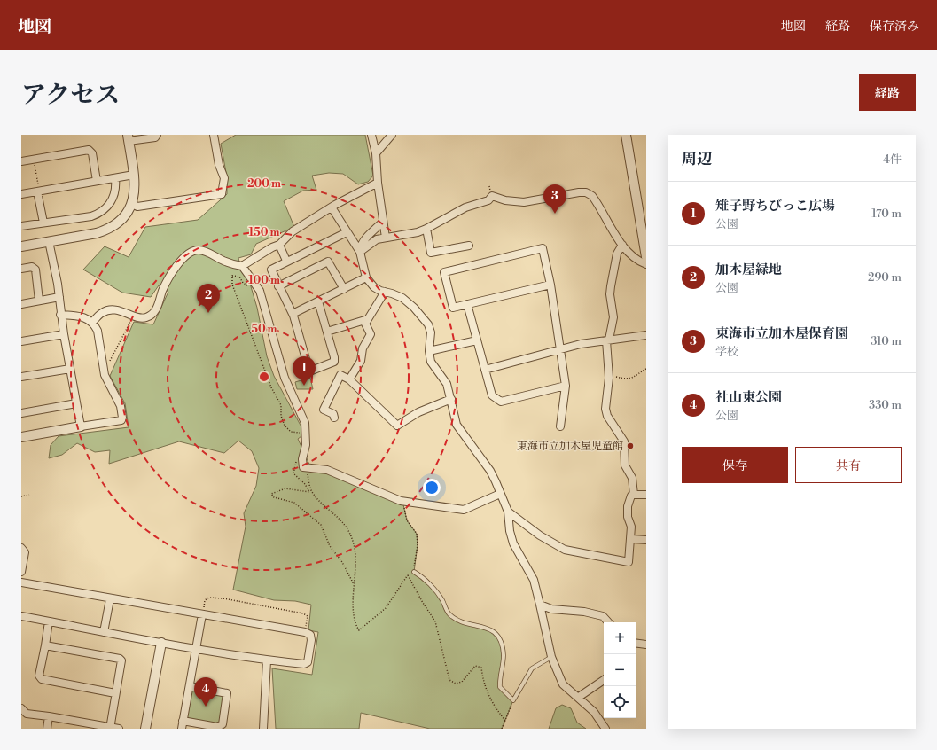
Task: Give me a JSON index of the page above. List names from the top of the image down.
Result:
{
  "places": ["東海市立加木屋児童館"],
  "page": {
    "header": "地図",
    "nav": ["地図", "経路", "保存済み"],
    "title": "アクセス",
    "buttons": [
      "経路",
      ["保存", "共有"]
    ],
    "heading": ["周辺", "4件"],
    "list": [
      {
        "mark": "1",
        "name": "雉子野ちびっこ広場",
        "note": "公園",
        "value": "170 m"
      },
      {
        "mark": "2",
        "name": "加木屋緑地",
        "note": "公園",
        "value": "290 m"
      },
      {
        "mark": "3",
        "name": "東海市立加木屋保育園",
        "note": "学校",
        "value": "310 m"
      },
      {
        "mark": "4",
        "name": "社山東公園",
        "note": "公園",
        "value": "330 m"
      }
    ],
    "pins": [
      "3",
      "2",
      "1",
      "4"
    ],
    "map_buttons": ["+", "−"]
  },
  "rings": [
    "200 m",
    "150 m",
    "100 m",
    "50 m"
  ]
}
